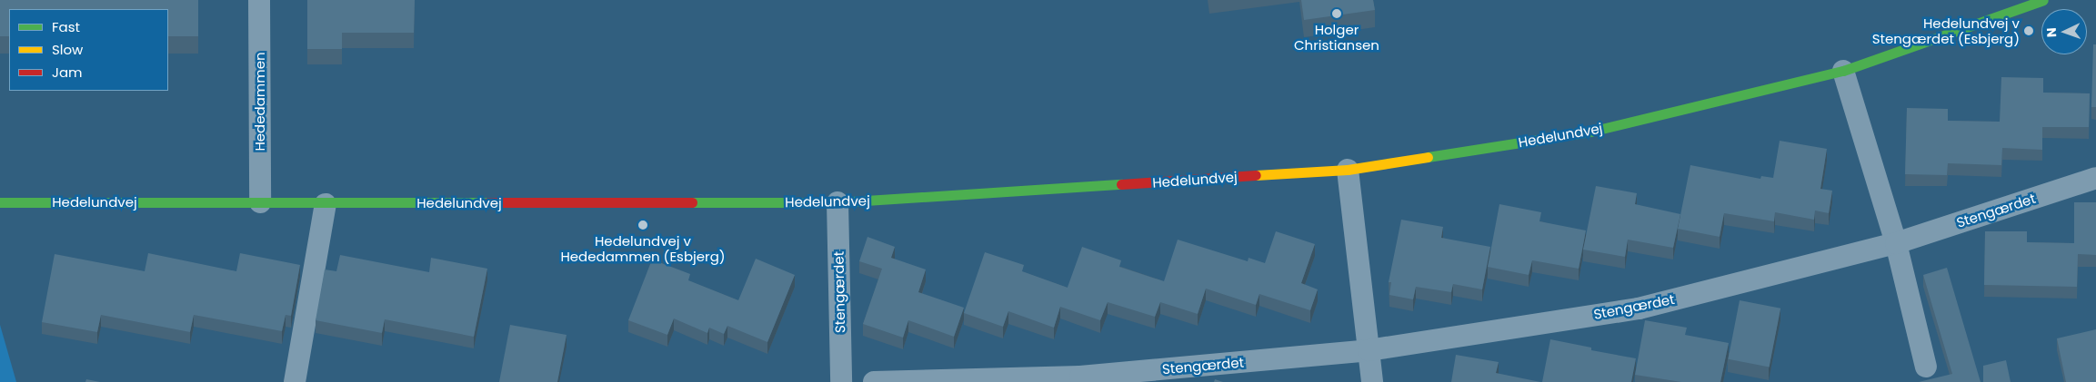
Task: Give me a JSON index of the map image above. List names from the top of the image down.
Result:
{
  "streets": {
    "street": ["Hededammen", "Hedelundvej", "Stengærdet"]
  },
  "crossings": [
    ["Hededammen", "Hedelundvej"],
    ["Hedelundvej", "Stengærdet"]
  ],
  "places": ["Holger Christiansen", "Hedelundvej v Stengærdet (Esbjerg)", "Hedelundvej v Hededammen (Esbjerg)"],
  "legend": ["Fast", "Slow", "Jam"],
  "north": "left"
}
